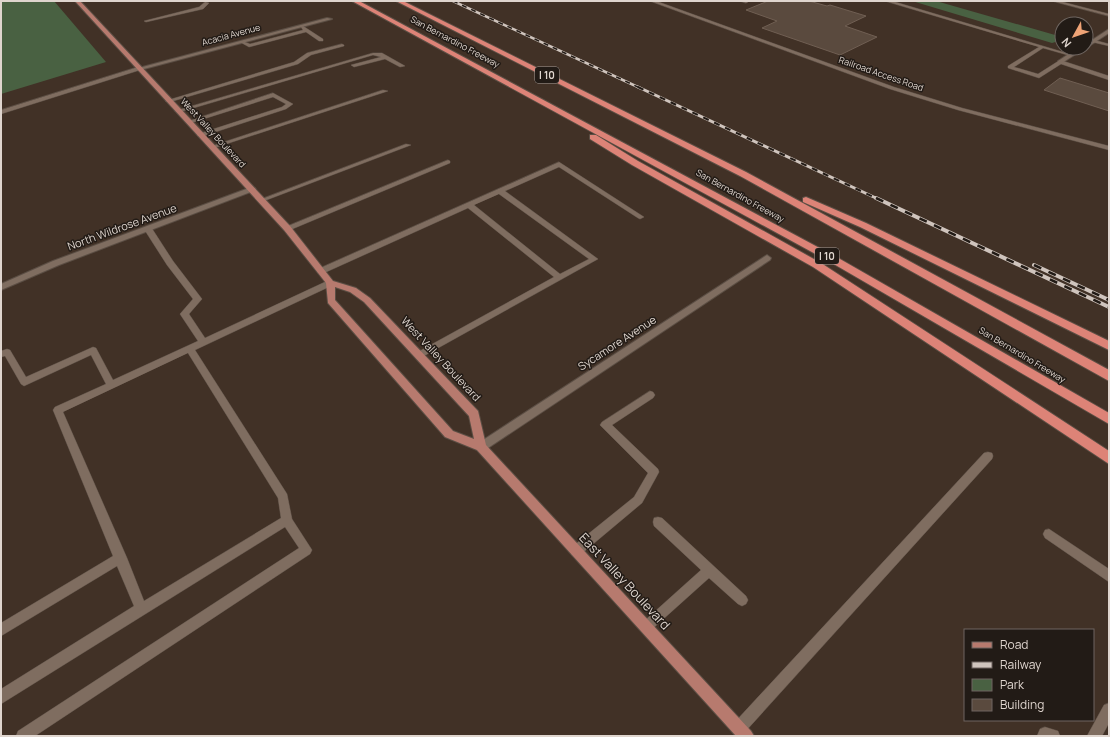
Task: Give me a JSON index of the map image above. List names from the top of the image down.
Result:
{
  "streets": {
    "highway": ["San Bernardino Freeway", "I 10"],
    "main road": ["West Valley Boulevard", "East Valley Boulevard"],
    "street": ["Acacia Avenue", "North Wildrose Avenue", "Sycamore Avenue"],
    "lane": ["Railroad Access Road"]
  },
  "crossings": [
    ["Acacia Avenue", "West Valley Boulevard"],
    ["West Valley Boulevard", "North Wildrose Avenue"],
    ["West Valley Boulevard", "Sycamore Avenue"],
    ["West Valley Boulevard", "East Valley Boulevard"],
    ["Sycamore Avenue", "East Valley Boulevard"]
  ],
  "legend": [
    "Road",
    "Railway",
    "Park",
    "Building"
  ],
  "north": "bottom left"
}
